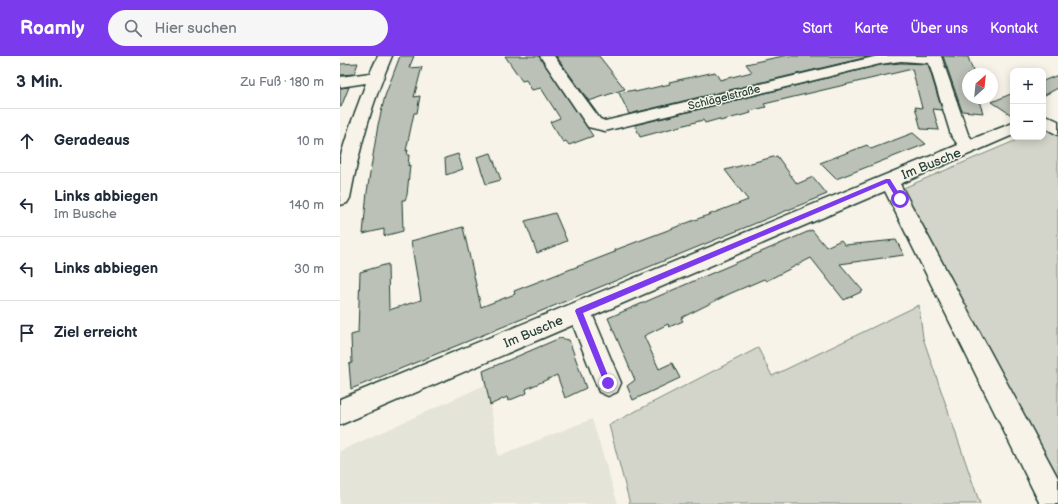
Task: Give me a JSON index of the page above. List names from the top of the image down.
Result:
{
  "streets": {
    "street": ["Schlägelstraße", "Im Busche"]
  },
  "north": "top right",
  "page": {
    "header": "Roamly",
    "search": "Hier suchen",
    "nav": [
      "Start",
      "Karte",
      "Über uns",
      "Kontakt"
    ],
    "heading": ["3 Min.", "Zu Fuß · 180 m"],
    "map_buttons": ["+", "−"],
    "list": [
      ["Geradeaus", "10 m"],
      ["Links abbiegen", "Im Busche", "140 m"],
      ["Links abbiegen", "30 m"],
      "Ziel erreicht"
    ]
  }
}
